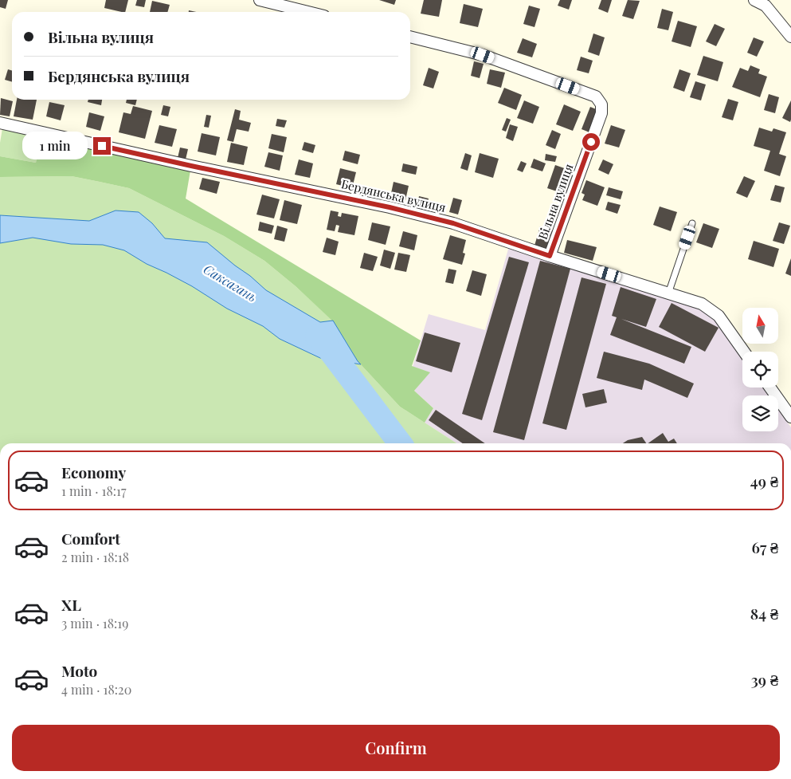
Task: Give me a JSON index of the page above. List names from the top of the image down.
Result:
{
  "streets": {
    "street": ["Бердянська вулиця", "Вільна вулиця"]
  },
  "crossings": [
    ["Бердянська вулиця", "Вільна вулиця"]
  ],
  "water": ["Саксагань"],
  "north": "top",
  "page": {
    "banner": ["Вільна вулиця", "Бердянська вулиця"],
    "bubble": "1 min",
    "list": [
      {
        "name": "Economy",
        "note": "1 min · 18:17",
        "value": "49 ₴"
      },
      {
        "name": "Comfort",
        "note": "2 min · 18:18",
        "value": "67 ₴"
      },
      {
        "name": "XL",
        "note": "3 min · 18:19",
        "value": "84 ₴"
      },
      {
        "name": "Moto",
        "note": "4 min · 18:20",
        "value": "39 ₴"
      }
    ],
    "buttons": "Confirm"
  }
}
